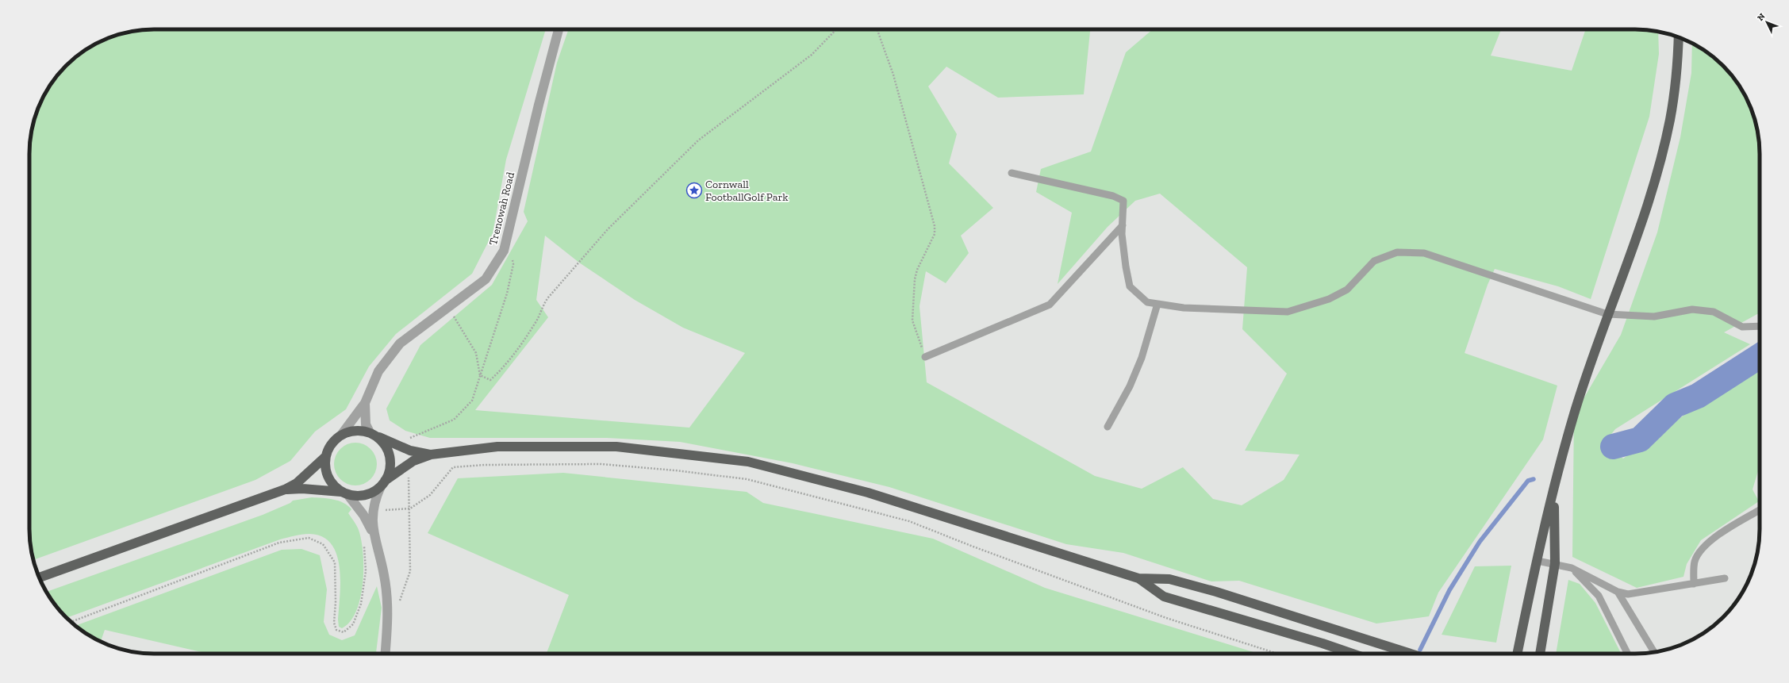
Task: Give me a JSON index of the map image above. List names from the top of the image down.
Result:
{
  "streets": {
    "street": ["Trenowah Road"]
  },
  "places": {
    "place": ["Cornwall FootballGolf Park"]
  },
  "north": "top left"
}
